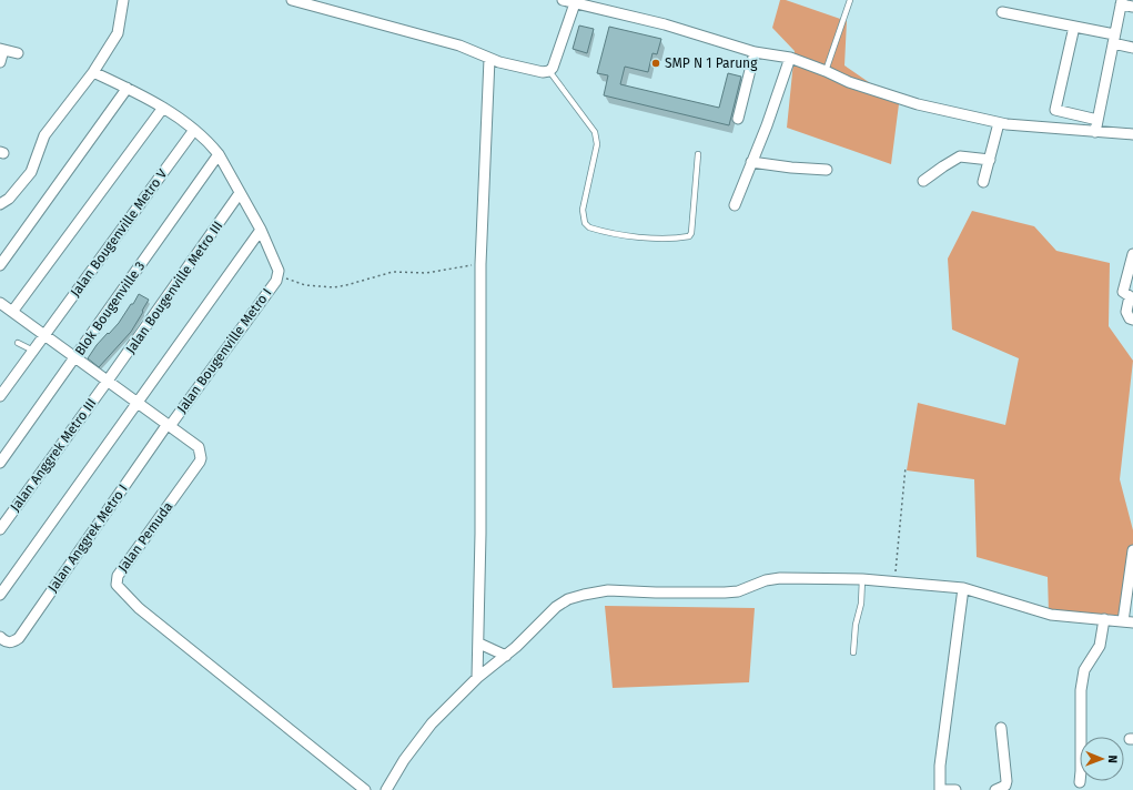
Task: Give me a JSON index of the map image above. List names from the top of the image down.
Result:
{
  "streets": {
    "street": [
      "Jalan Bougenville Metro V",
      "Jalan Bougenville Metro III",
      "Blok Bougenville 3",
      "Jalan Bougenville Metro I",
      "Jalan Anggrek Metro III",
      "Jalan Pemuda",
      "Jalan Anggrek Metro I"
    ]
  },
  "crossings": [
    ["Jalan Bougenville Metro V", "Jalan Pemuda"],
    ["Jalan Bougenville Metro III", "Jalan Anggrek Metro III"],
    ["Jalan Bougenville Metro III", "Jalan Pemuda"],
    ["Blok Bougenville 3", "Jalan Pemuda"],
    ["Jalan Bougenville Metro I", "Jalan Pemuda"],
    ["Jalan Bougenville Metro I", "Jalan Anggrek Metro I"],
    ["Jalan Anggrek Metro III", "Jalan Pemuda"],
    ["Jalan Pemuda", "Jalan Anggrek Metro I"]
  ],
  "places": ["SMP N 1 Parung"],
  "north": "right"
}
